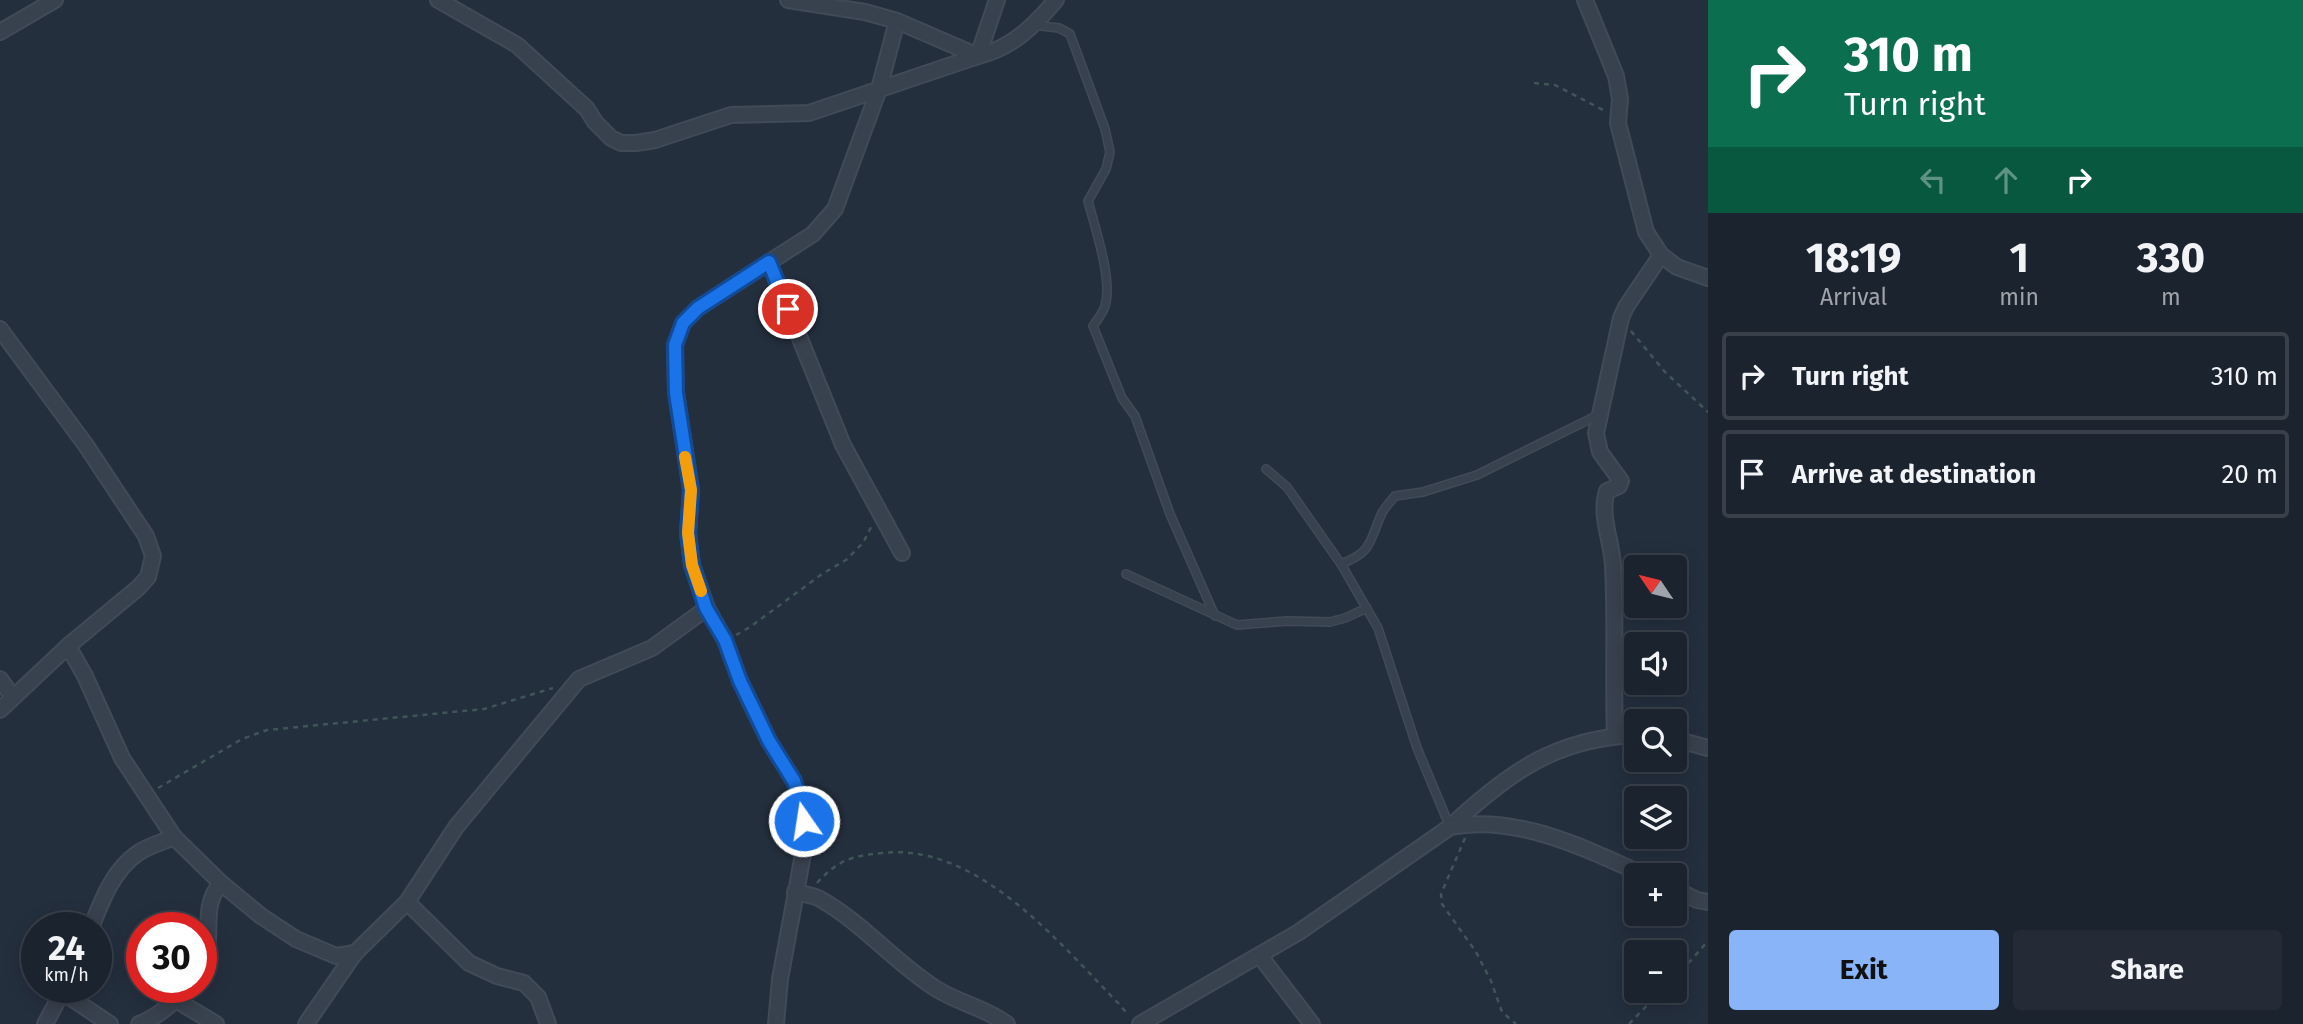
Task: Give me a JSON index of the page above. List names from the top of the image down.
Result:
{
  "north": "top left",
  "page": {
    "turn": ["310 m", "Turn right"],
    "eta": [
      "18:19",
      "Arrival",
      "1",
      "min",
      "330",
      "m"
    ],
    "list": [
      {
        "name": "Turn right",
        "value": "310 m"
      },
      {
        "name": "Arrive at destination",
        "value": "20 m"
      }
    ],
    "map_buttons": ["+", "−"],
    "speed": "24 km/h",
    "limit": "30",
    "buttons": ["Exit", "Share"]
  }
}
